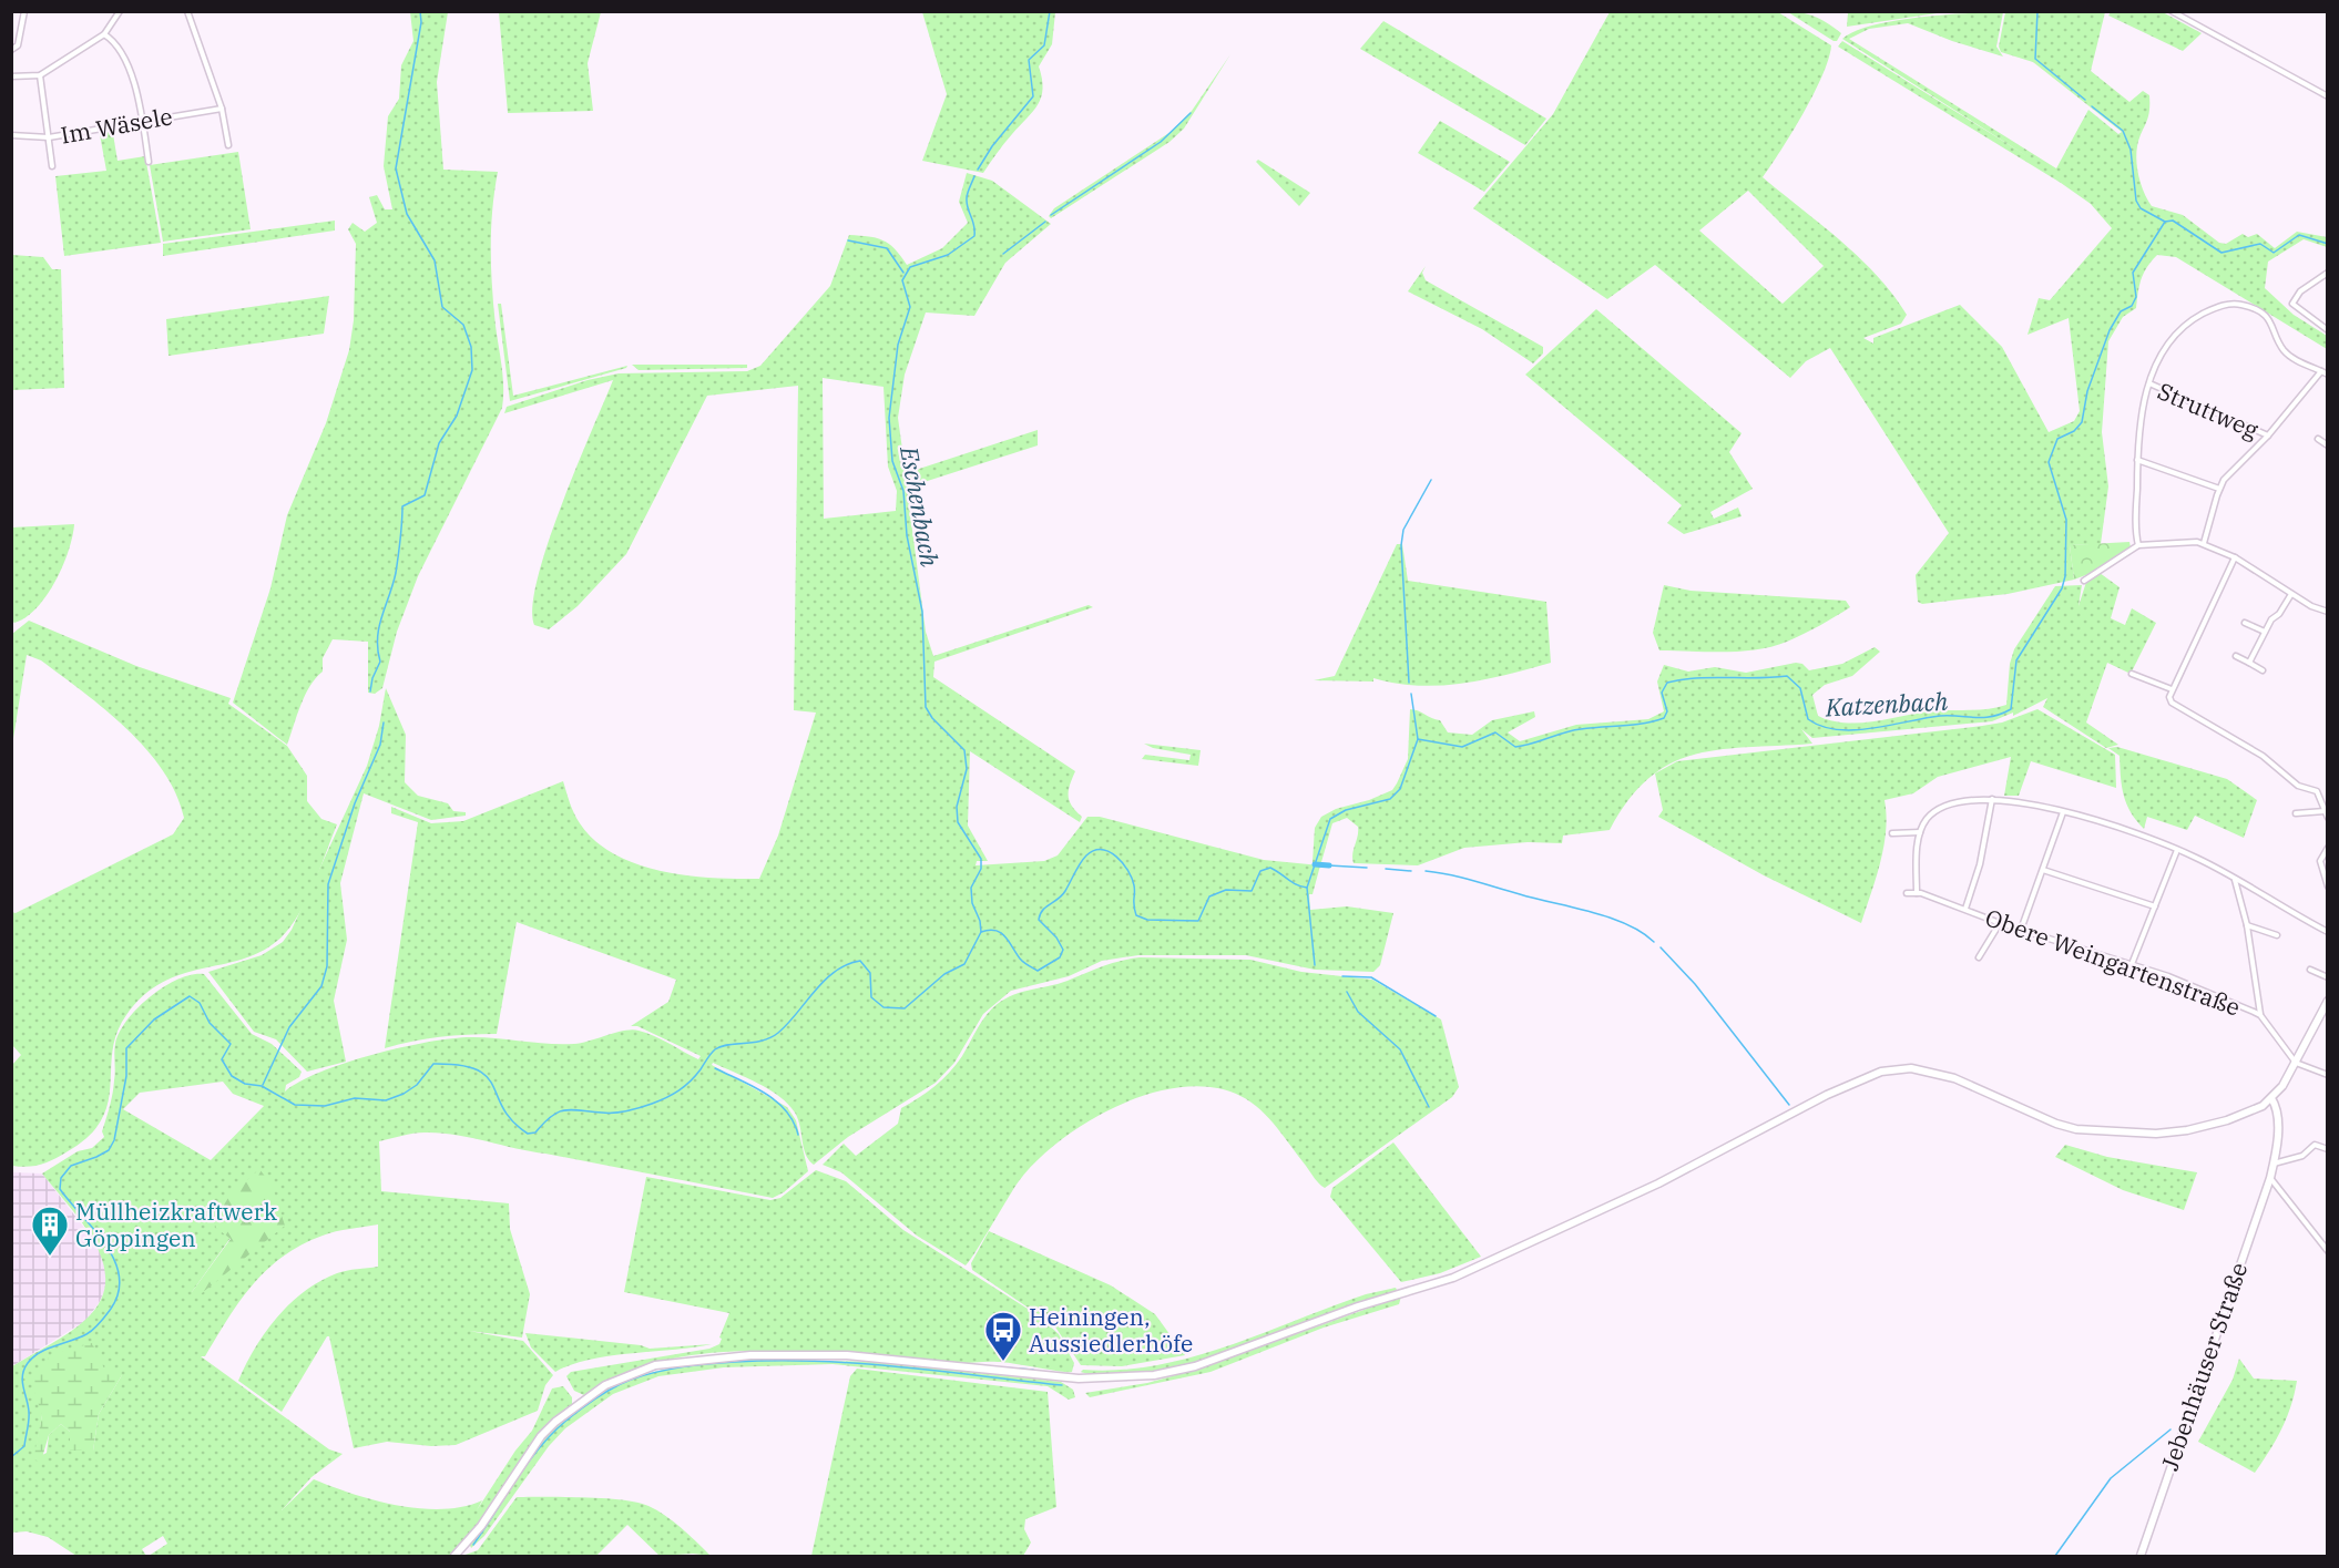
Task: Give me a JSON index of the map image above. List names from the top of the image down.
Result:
{
  "streets": {
    "main road": ["Jebenhäuser Straße"],
    "street": ["Im Wäsele", "Struttweg", "Obere Weingartenstraße"]
  },
  "water": ["Eschenbach", "Katzenbach"],
  "places": {
    "building": ["Müllheizkraftwerk Göppingen"],
    "bus stop": ["Heiningen, Aussiedlerhöfe"]
  }
}
